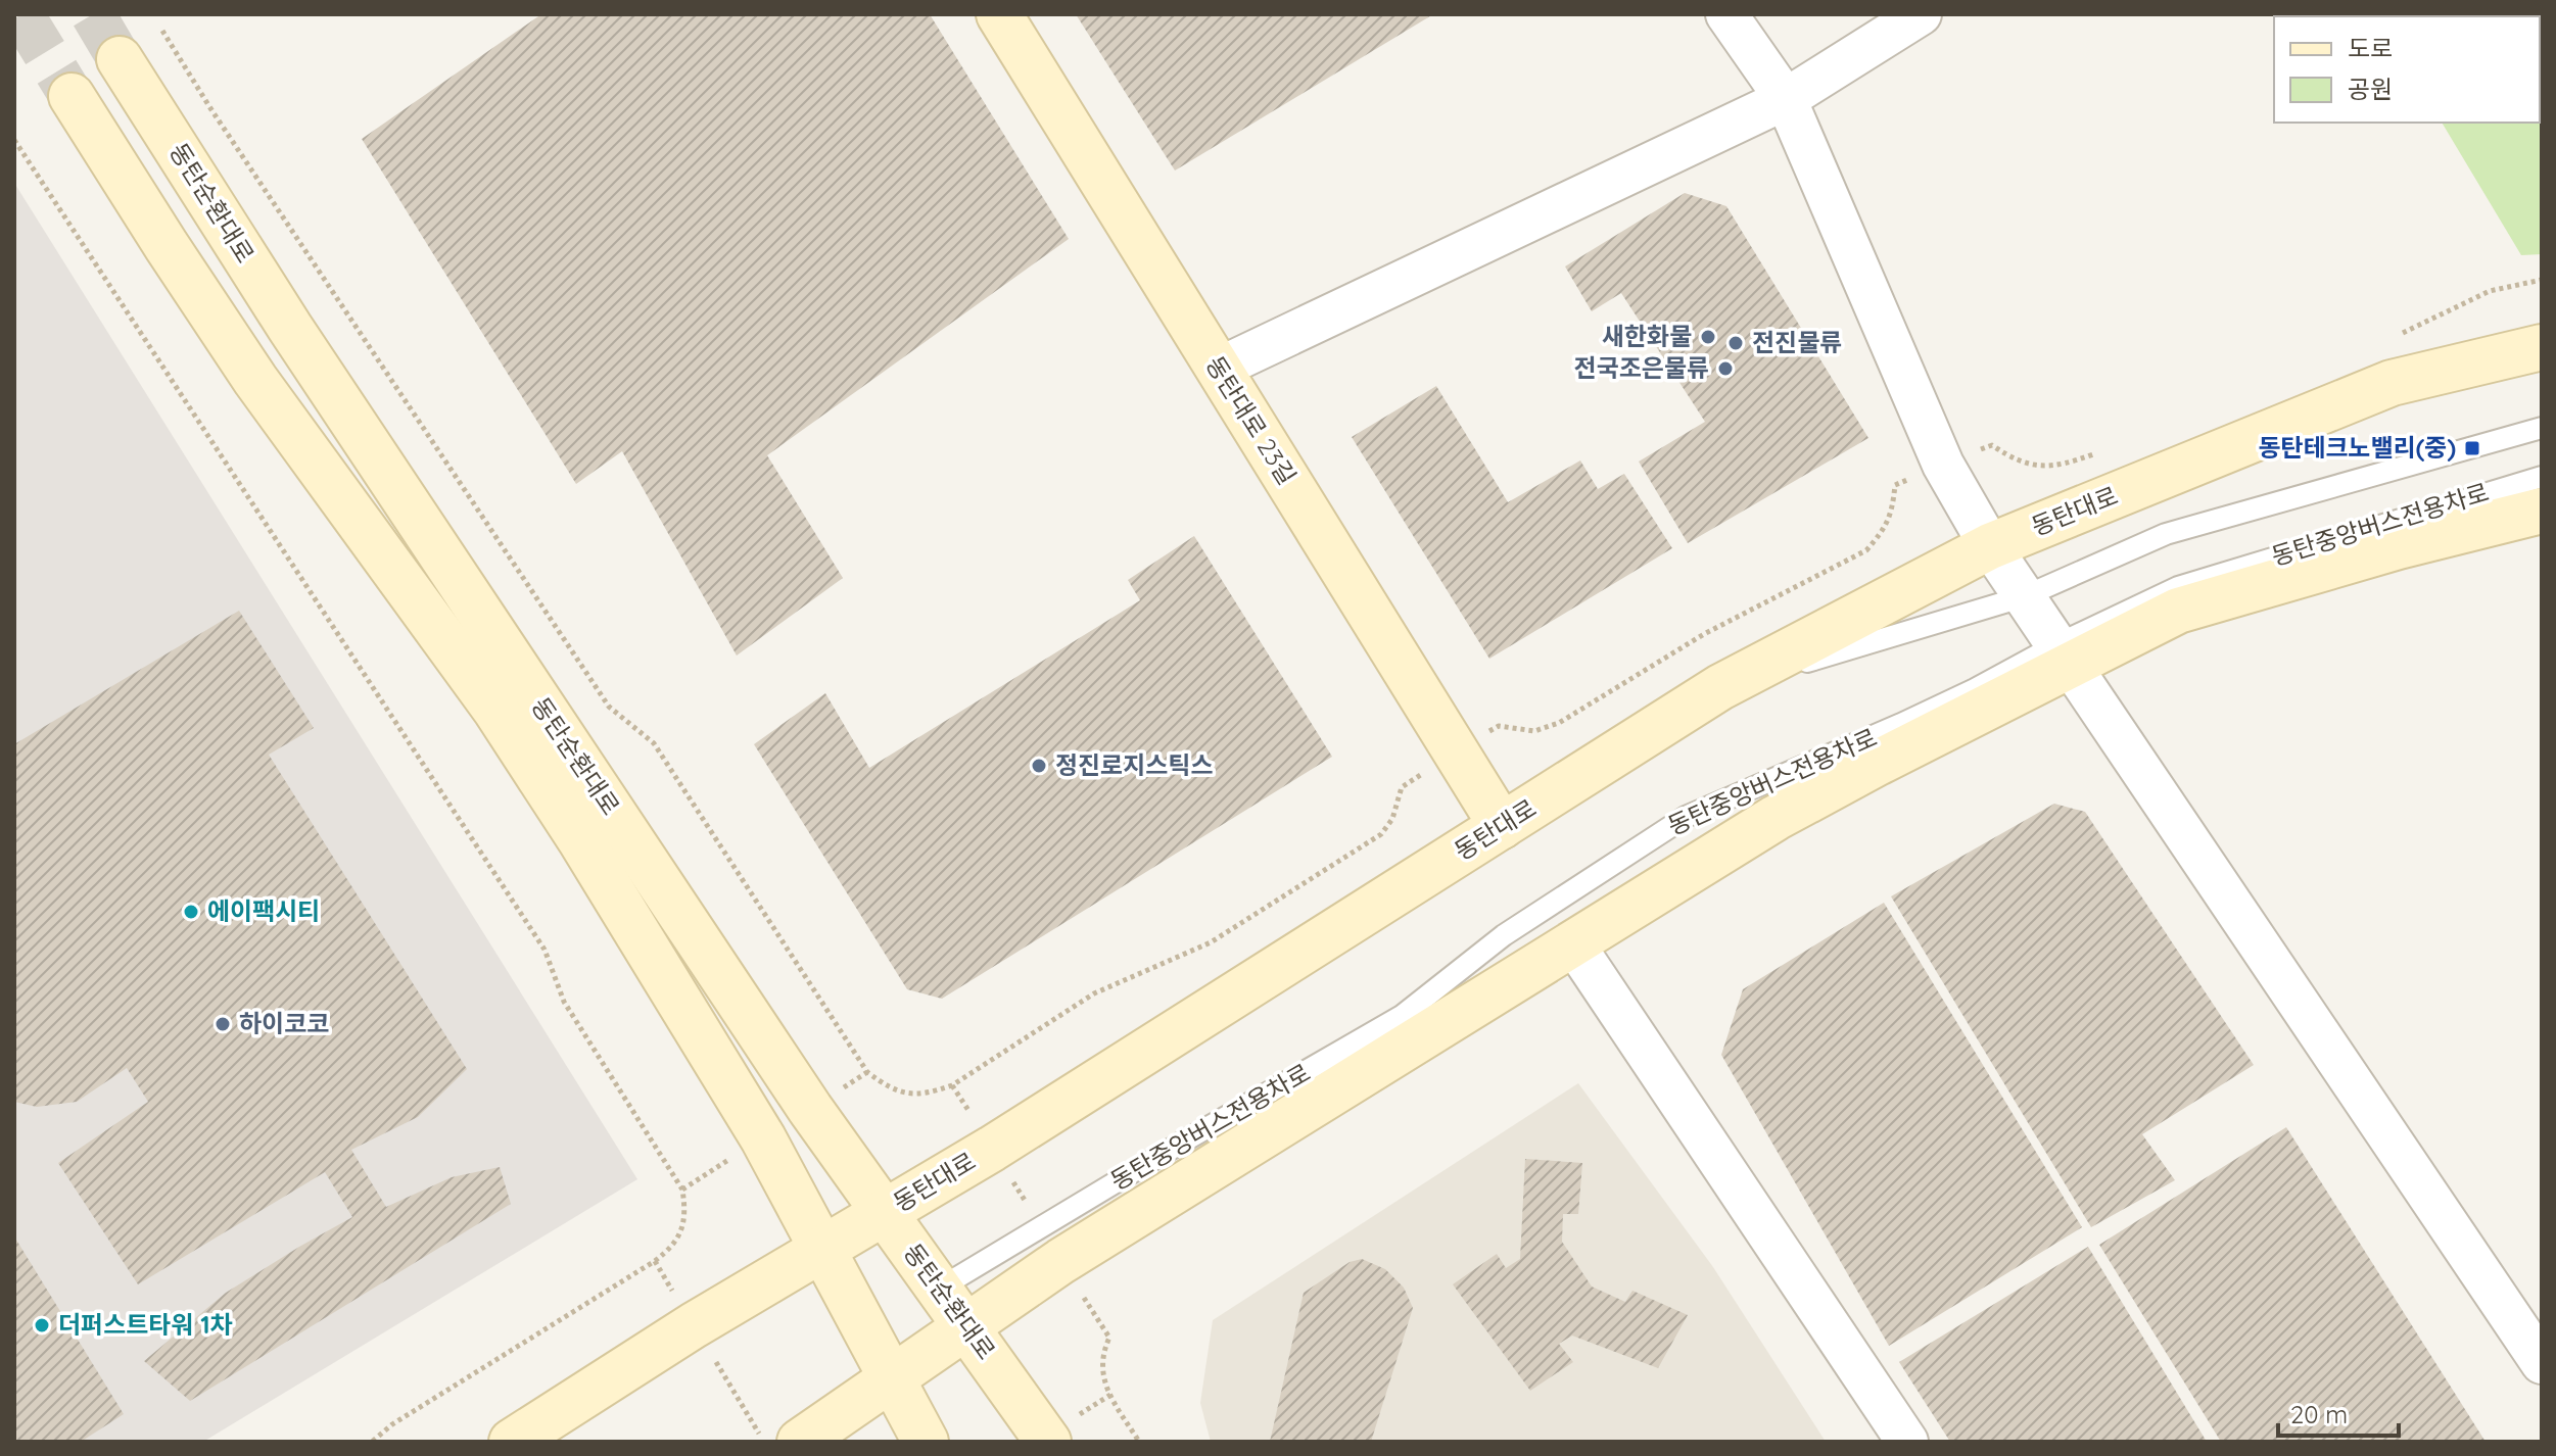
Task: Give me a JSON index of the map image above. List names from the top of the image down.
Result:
{
  "streets": {
    "main road": ["동탄순환대로", "동탄대로 23길", "동탄대로"],
    "lane": ["동탄중앙버스전용차로"]
  },
  "crossings": [
    ["동탄순환대로", "동탄대로"],
    ["동탄순환대로", "동탄중앙버스전용차로"],
    ["동탄대로 23길", "동탄대로"]
  ],
  "places": {
    "other": [
      "새한화물",
      "전진물류",
      "전국조은물류",
      "정진로지스틱스",
      "에이팩시티",
      "하이코코",
      "더퍼스트타워 1차"
    ],
    "transit": ["동탄테크노밸리(중)"]
  },
  "legend": ["도로", "공원"],
  "scale_bar": "20 m"
}
